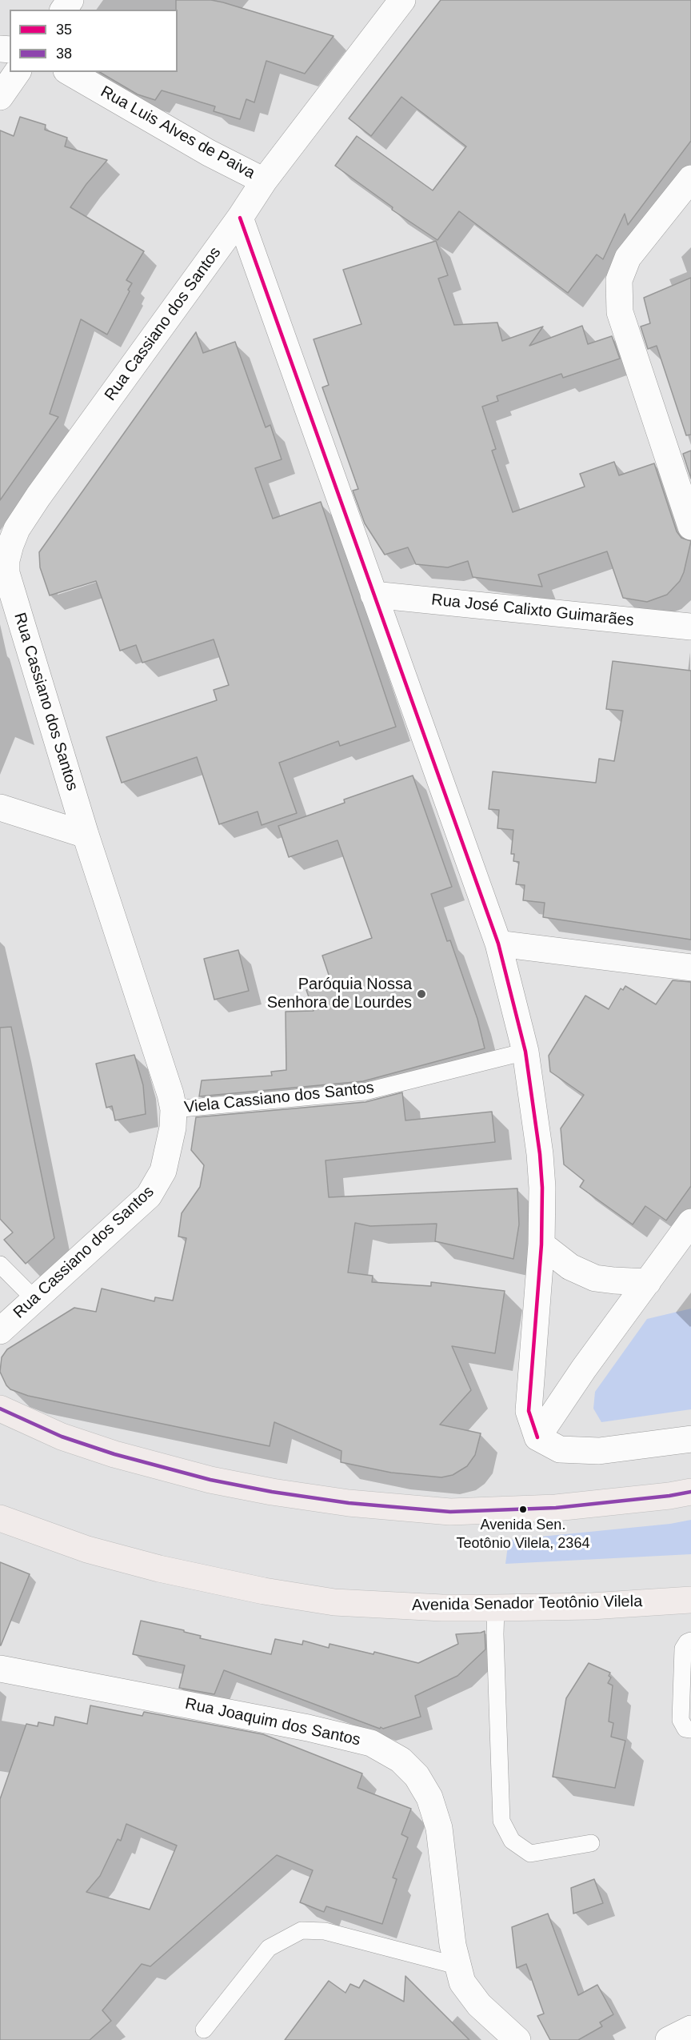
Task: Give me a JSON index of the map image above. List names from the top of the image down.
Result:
{
  "streets": {
    "main road": ["Avenida Senador Teotônio Vilela"],
    "street": [
      "Rua Luis Alves de Paiva",
      "Rua Cassiano dos Santos",
      "Rua José Calixto Guimarães",
      "Rua Joaquim dos Santos"
    ],
    "lane": ["Viela Cassiano dos Santos"]
  },
  "crossings": [
    ["Rua Luis Alves de Paiva", "Rua Cassiano dos Santos"],
    ["Rua Cassiano dos Santos", "Viela Cassiano dos Santos"]
  ],
  "places": ["Paróquia Nossa Senhora de Lourdes", "Avenida Sen. Teotônio Vilela, 2364"],
  "lines": ["transit line 35", "transit line 38"],
  "legend": ["35", "38"]
}
